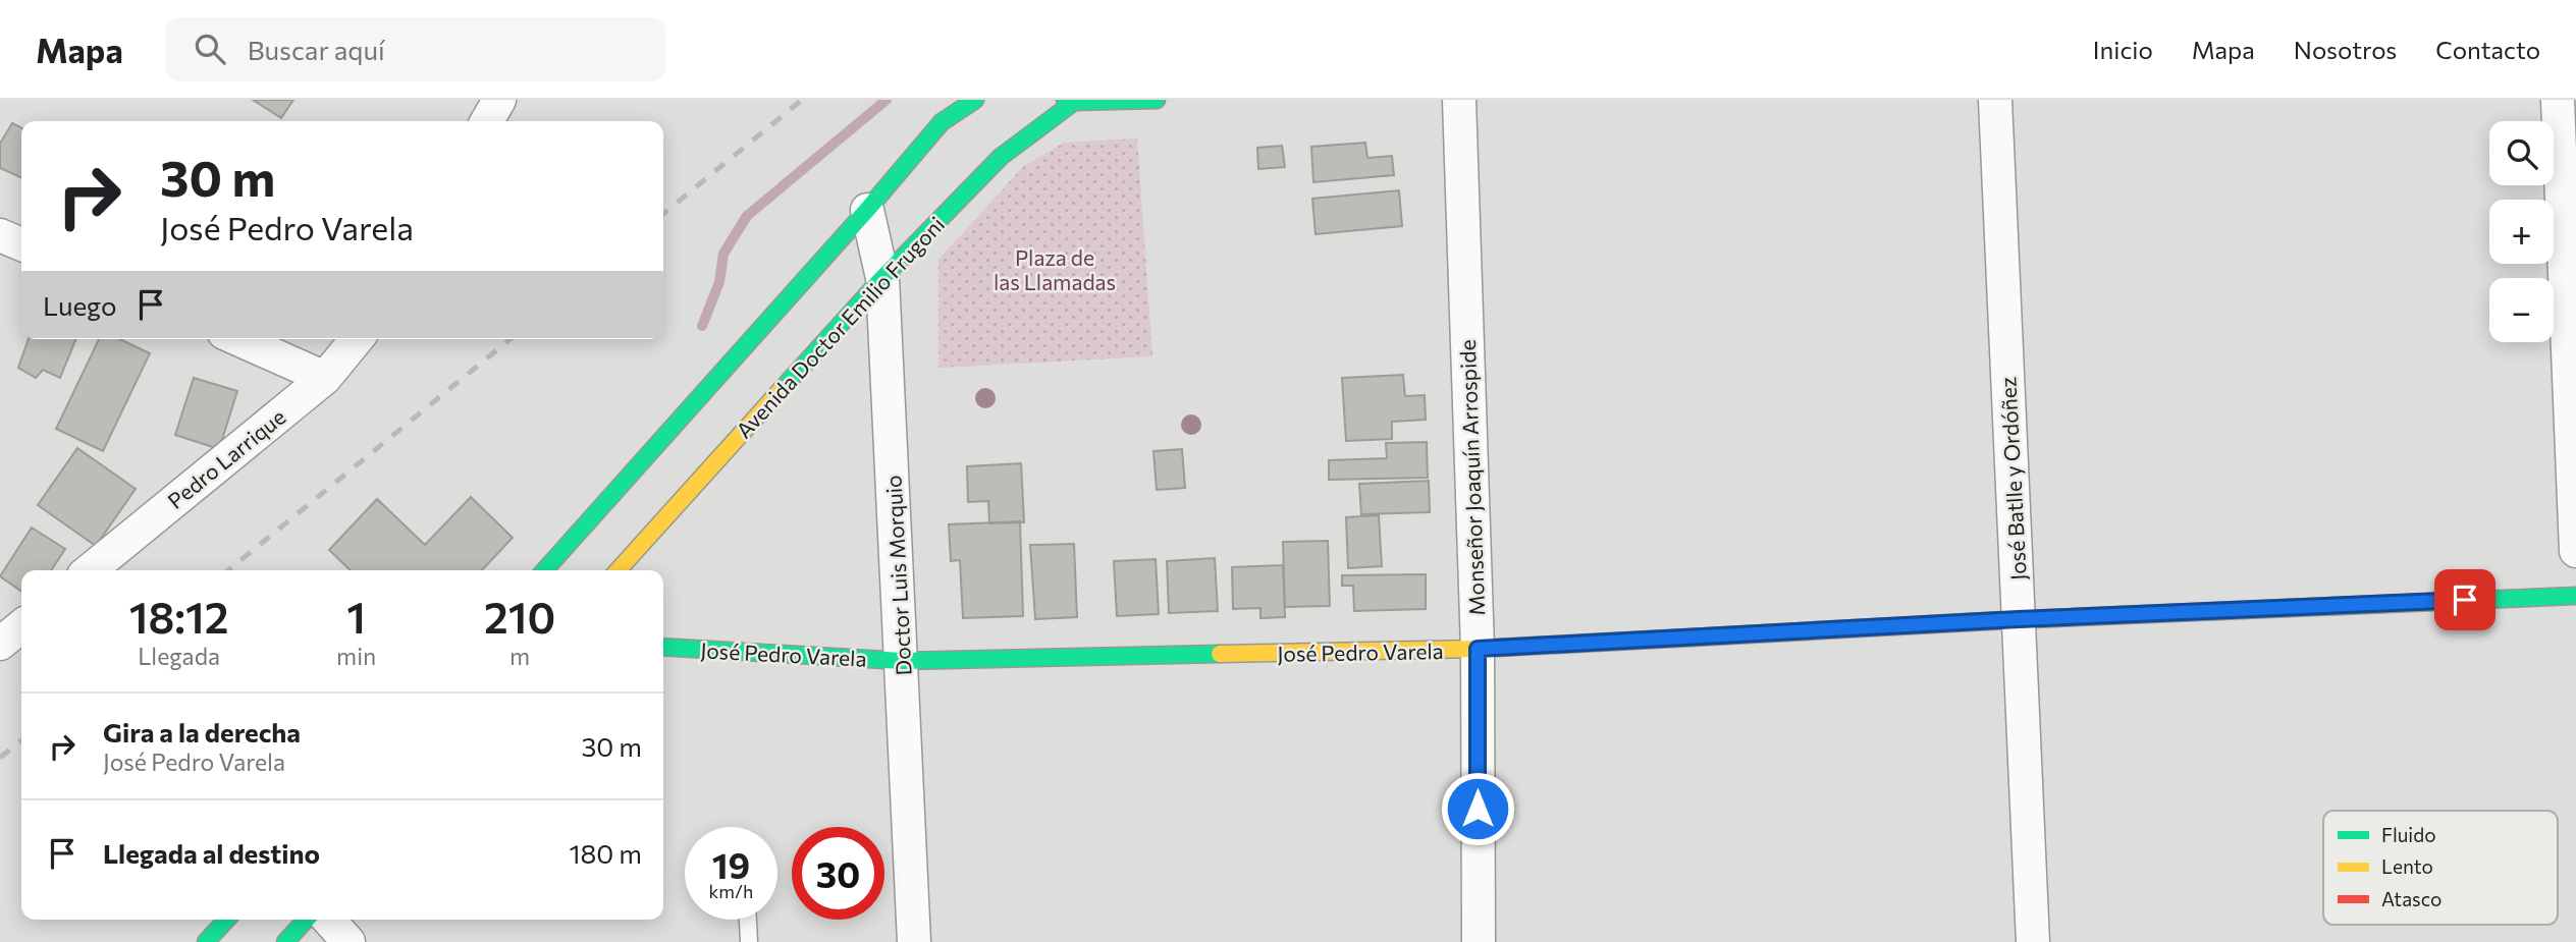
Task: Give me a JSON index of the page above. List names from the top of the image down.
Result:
{
  "streets": {
    "street": [
      "Avenida Doctor Emilio Frugoni",
      "Pedro Larrique",
      "Monseñor Joaquín Arrospide",
      "José Batlle y Ordóñez",
      "Doctor Luis Morquio",
      "José Pedro Varela"
    ]
  },
  "crossings": [
    ["Avenida Doctor Emilio Frugoni", "Doctor Luis Morquio"],
    ["Monseñor Joaquín Arrospide", "José Pedro Varela"],
    ["José Batlle y Ordóñez", "José Pedro Varela"],
    ["Doctor Luis Morquio", "José Pedro Varela"]
  ],
  "parks": ["Plaza de las Llamadas"],
  "legend": ["Fluido", "Lento", "Atasco"],
  "page": {
    "header": "Mapa",
    "search": "Buscar aquí",
    "nav": [
      "Inicio",
      "Mapa",
      "Nosotros",
      "Contacto"
    ],
    "map_buttons": ["+", "−"],
    "turn": ["30 m", "José Pedro Varela"],
    "then": "Luego",
    "eta": [
      "18:12",
      "Llegada",
      "1",
      "min",
      "210",
      "m"
    ],
    "list": [
      {
        "name": "Gira a la derecha",
        "note": "José Pedro Varela",
        "value": "30 m"
      },
      {
        "name": "Llegada al destino",
        "value": "180 m"
      }
    ],
    "speed": "19 km/h",
    "limit": "30"
  }
}
